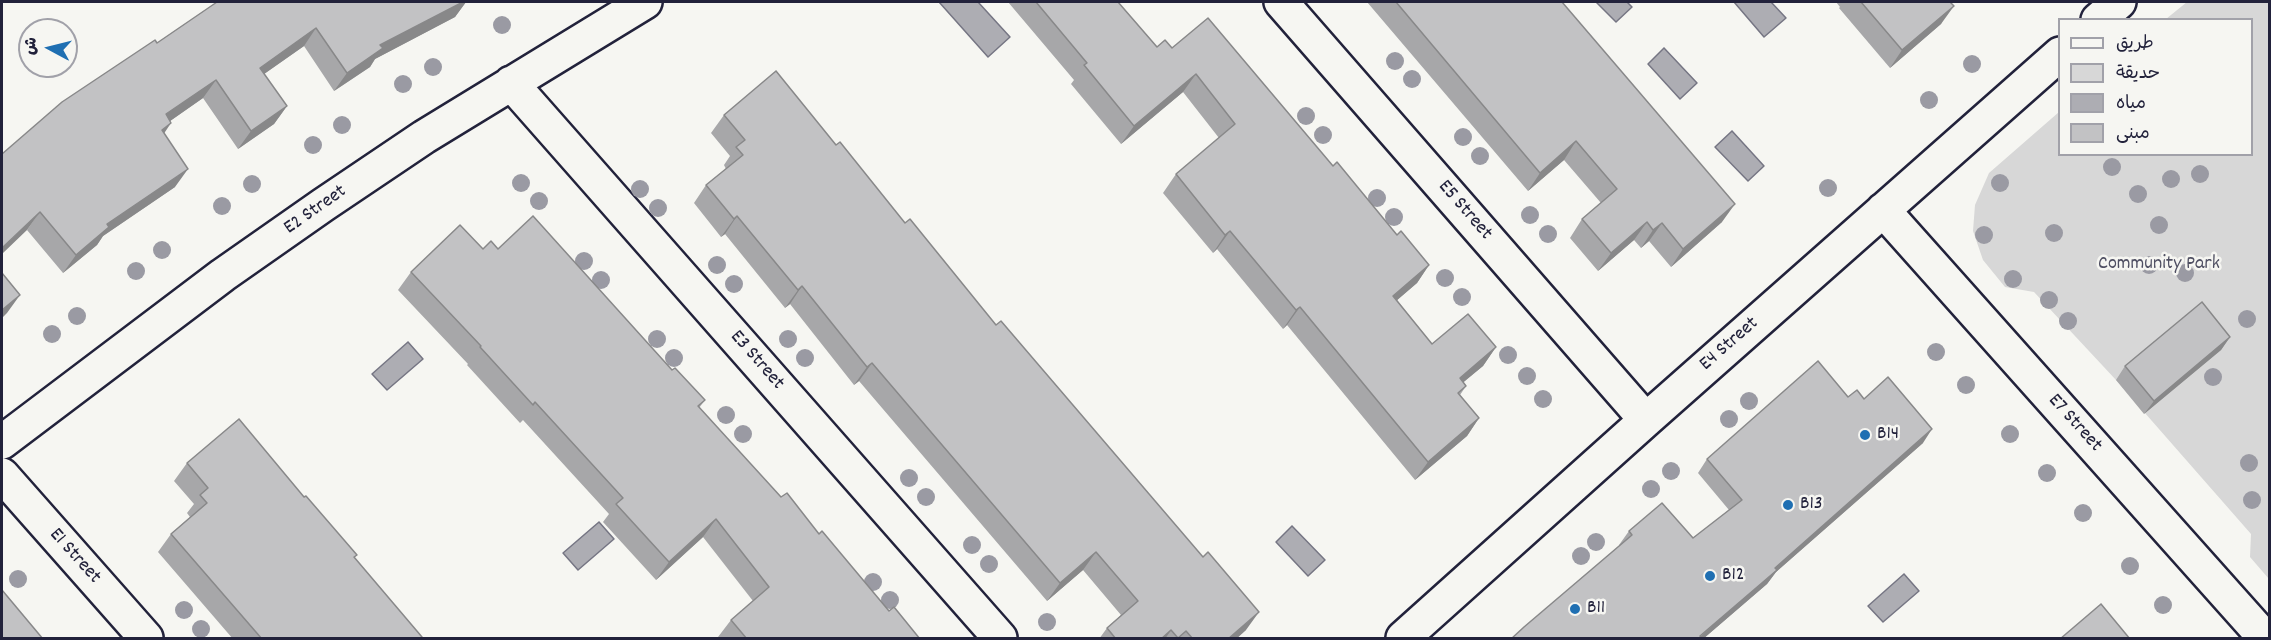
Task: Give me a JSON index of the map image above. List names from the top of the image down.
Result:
{
  "streets": {
    "street": [
      "E2 Street",
      "E5 Street",
      "E4 Street",
      "E3 Street",
      "E7 Street",
      "E1 Street"
    ]
  },
  "crossings": [
    ["E2 Street", "E3 Street"],
    ["E5 Street", "E4 Street"],
    ["E4 Street", "E7 Street"]
  ],
  "parks": ["Community Park"],
  "places": [
    "B14",
    "B13",
    "B12",
    "B11"
  ],
  "legend": [
    "طريق",
    "حديقة",
    "مياه",
    "مبنى"
  ],
  "north": "left"
}
